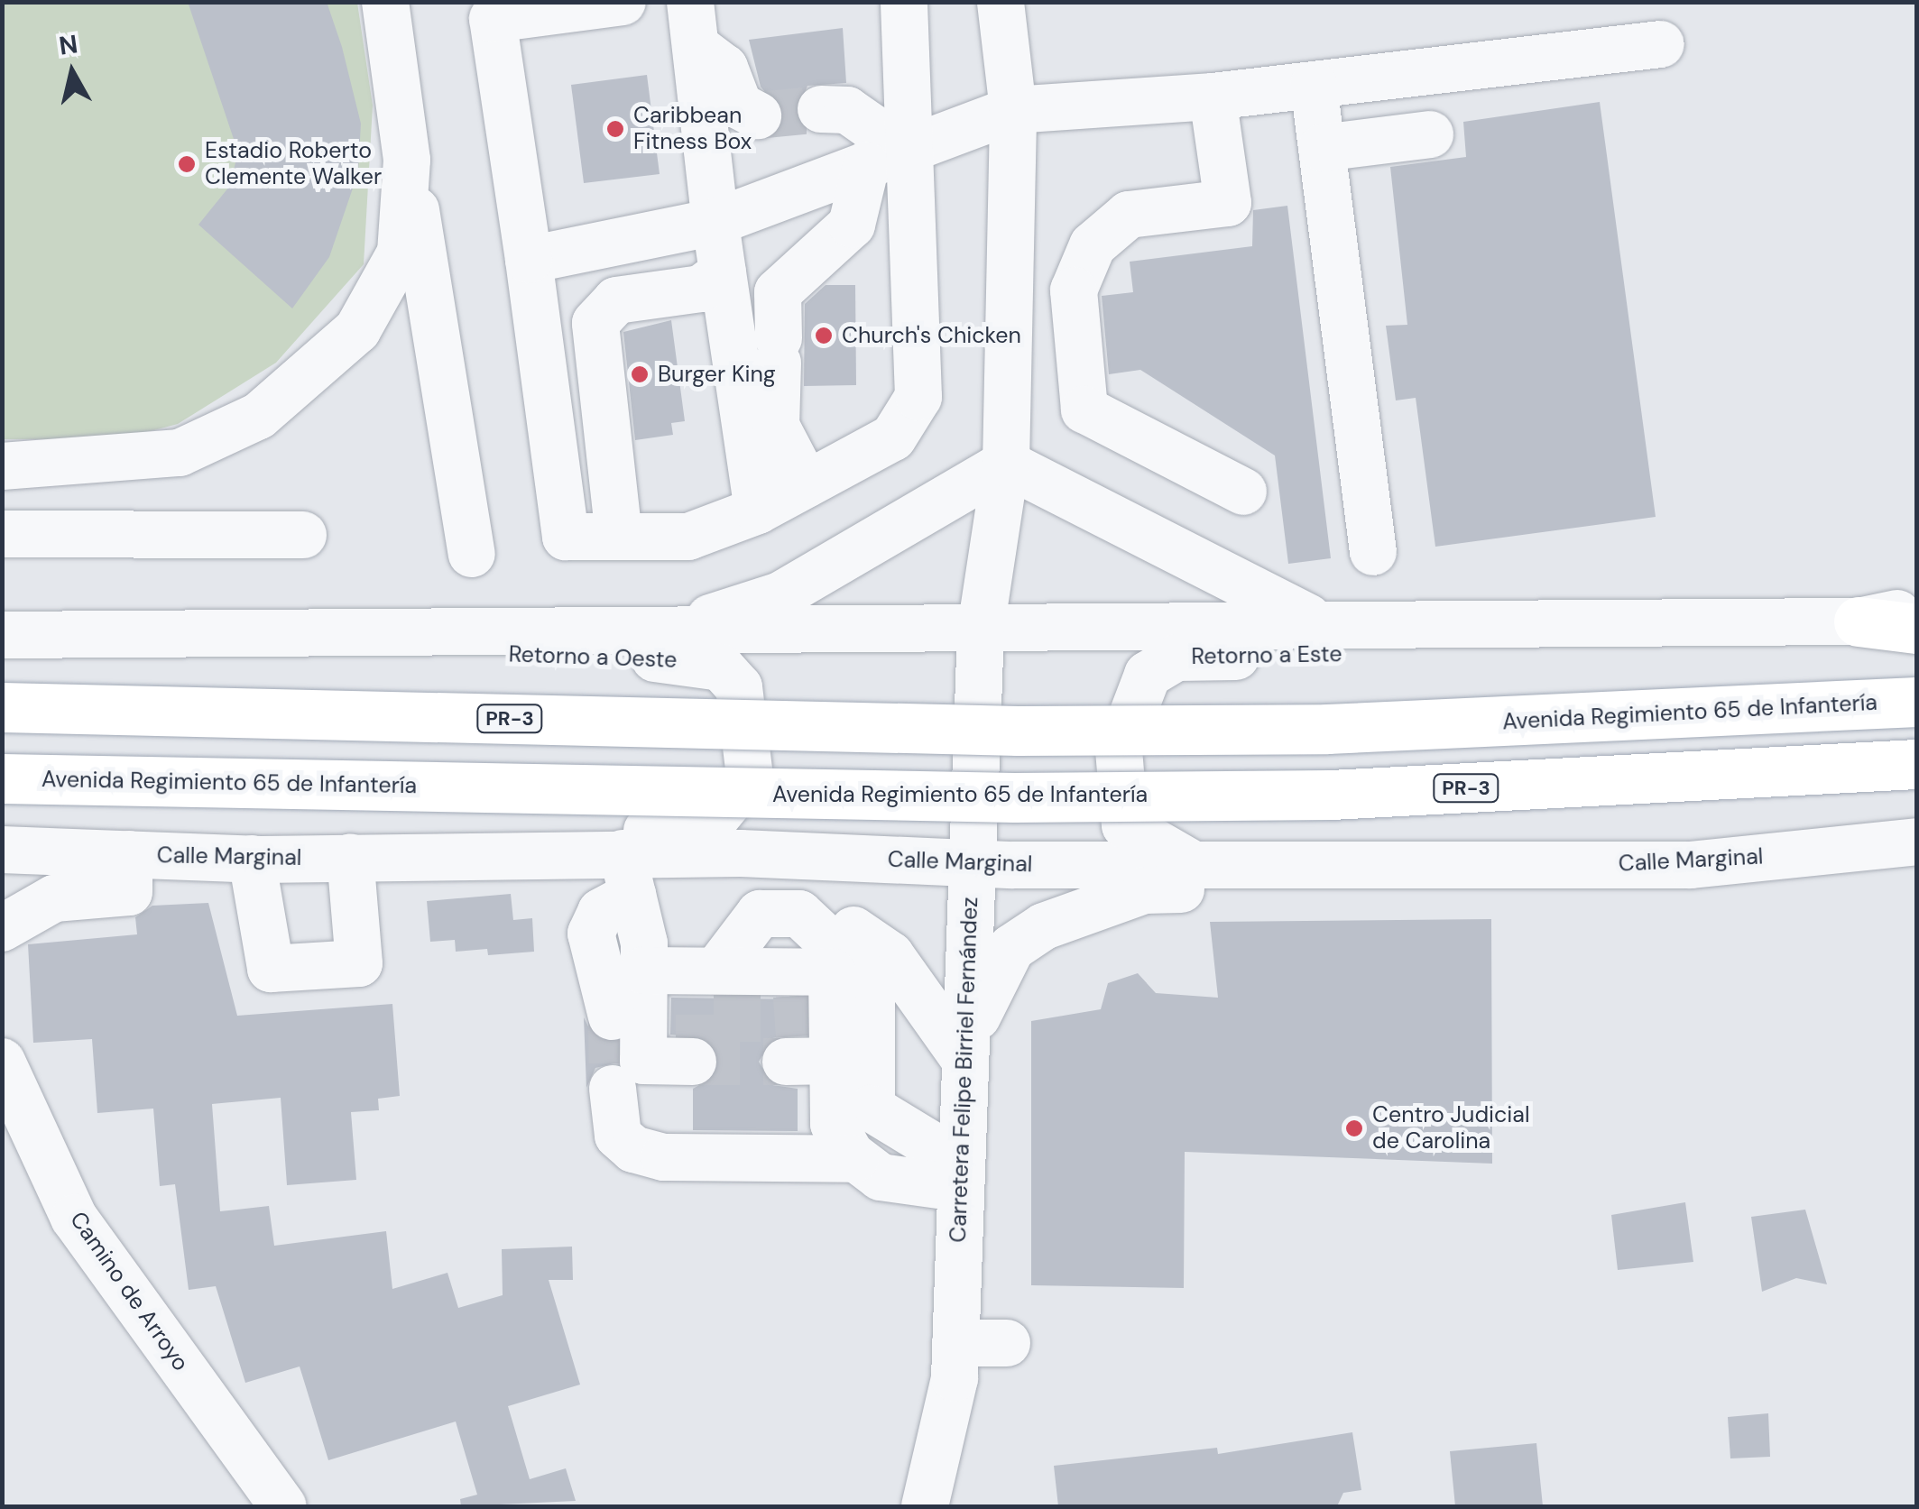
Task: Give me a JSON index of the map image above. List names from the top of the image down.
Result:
{
  "streets": {
    "main road": ["Avenida Regimiento 65 de Infantería", "PR-3"],
    "street": [
      "Retorno a Este",
      "Retorno a Oeste",
      "Calle Marginal",
      "Carretera Felipe Birriel Fernández",
      "Camino de Arroyo"
    ]
  },
  "crossings": [
    ["Retorno a Este", "Calle Marginal"],
    ["Retorno a Oeste", "Calle Marginal"],
    ["Calle Marginal", "Carretera Felipe Birriel Fernández"]
  ],
  "places": [
    "Caribbean Fitness Box",
    "Estadio Roberto Clemente Walker",
    "Church's Chicken",
    "Burger King",
    "Centro Judicial de Carolina"
  ],
  "north": "top"
}
